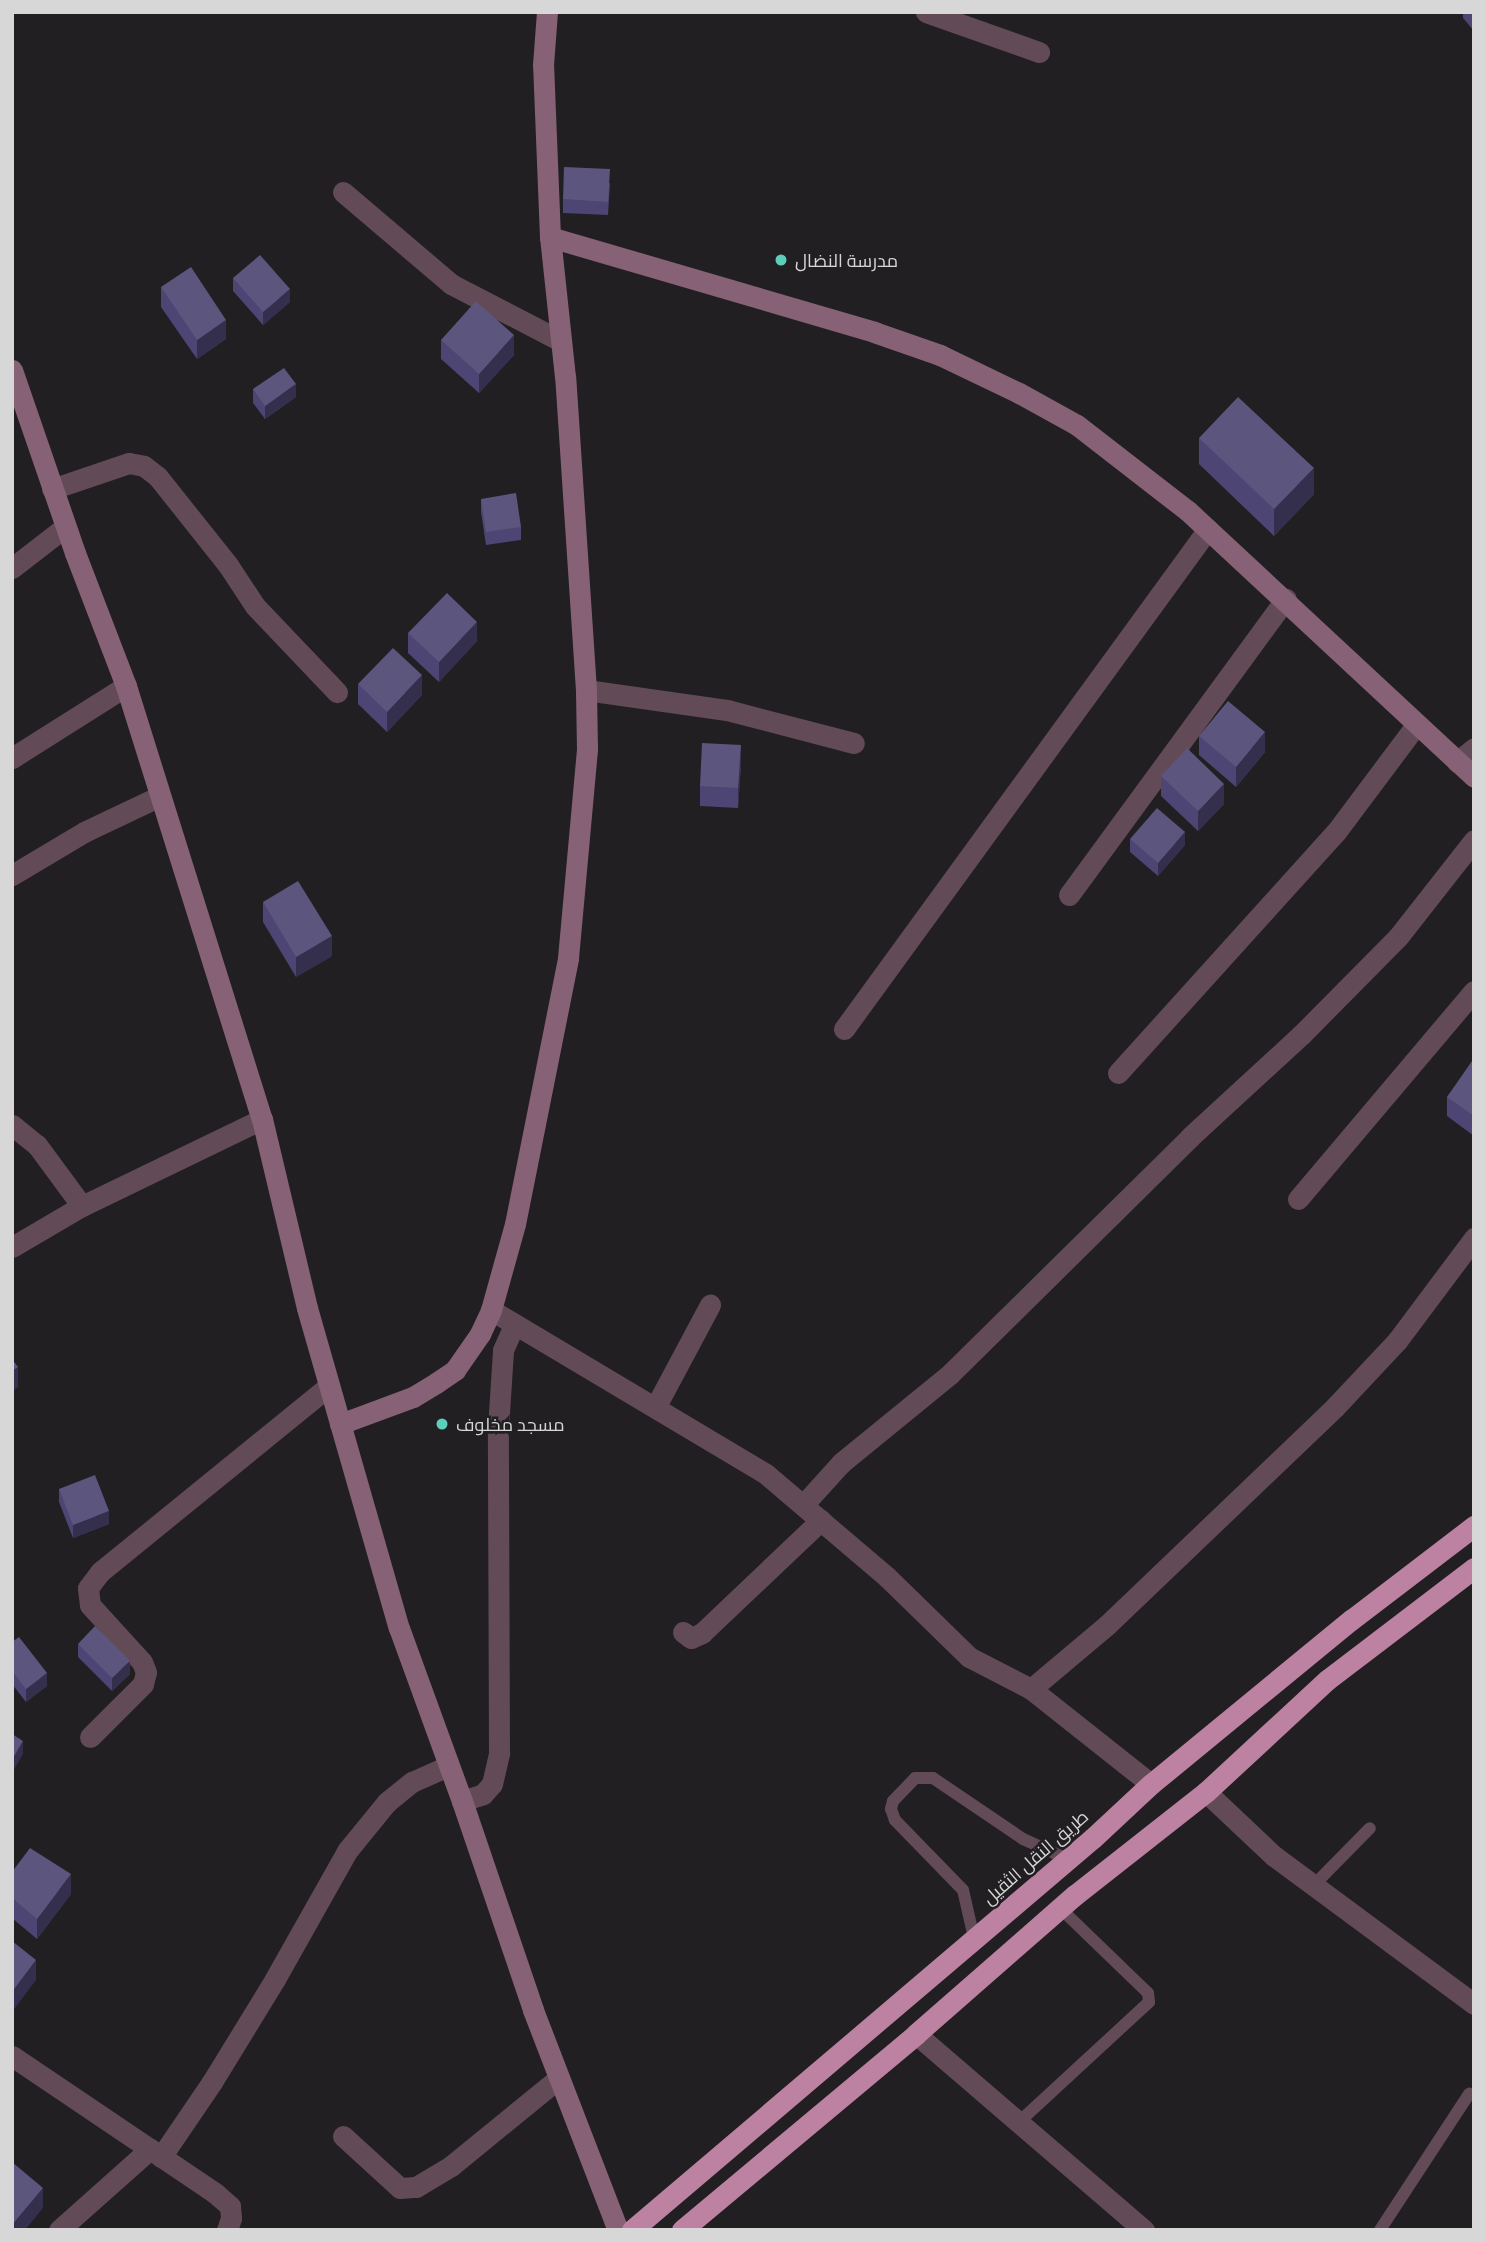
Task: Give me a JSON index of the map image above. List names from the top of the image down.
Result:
{
  "streets": {
    "highway": ["طريق النقل الثقيل"]
  },
  "places": ["مدرسة النضال", "مسجد مخلوف"]
}
